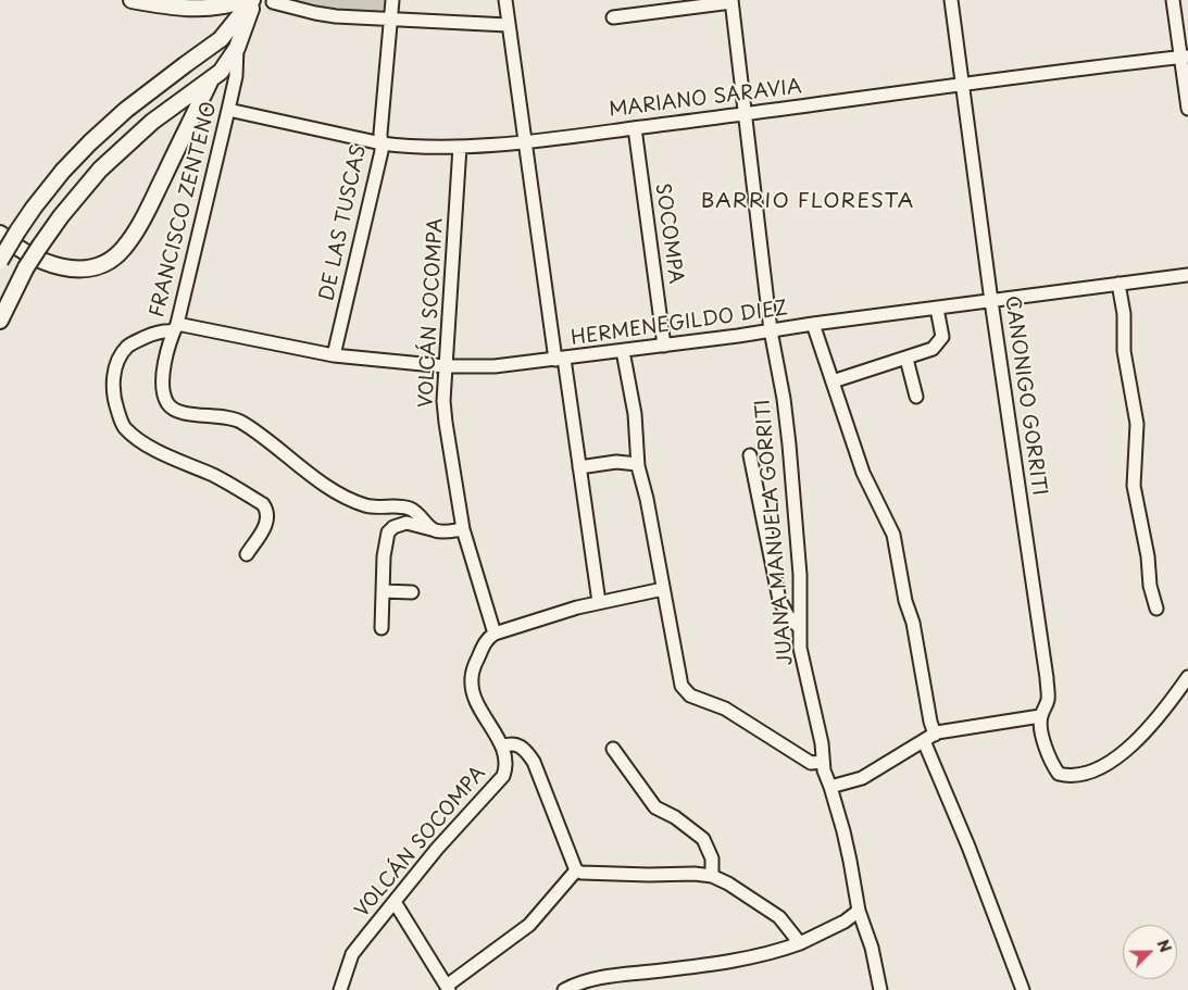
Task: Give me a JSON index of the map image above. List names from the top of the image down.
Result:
{
  "streets": {
    "street": [
      "MARIANO SARAVIA",
      "FRANCISCO ZENTENO",
      "DE LAS TUSCAS",
      "SOCOMPA",
      "VOLCÁN SOCOMPA",
      "HERMENEGILDO DIEZ",
      "CANONIGO GORRITI",
      "JUANA MANUELA GORRITI"
    ]
  },
  "crossings": [
    ["MARIANO SARAVIA", "FRANCISCO ZENTENO"],
    ["MARIANO SARAVIA", "DE LAS TUSCAS"],
    ["MARIANO SARAVIA", "SOCOMPA"],
    ["MARIANO SARAVIA", "VOLCÁN SOCOMPA"],
    ["MARIANO SARAVIA", "CANONIGO GORRITI"],
    ["MARIANO SARAVIA", "JUANA MANUELA GORRITI"],
    ["FRANCISCO ZENTENO", "HERMENEGILDO DIEZ"],
    ["DE LAS TUSCAS", "HERMENEGILDO DIEZ"],
    ["SOCOMPA", "HERMENEGILDO DIEZ"],
    ["VOLCÁN SOCOMPA", "HERMENEGILDO DIEZ"],
    ["HERMENEGILDO DIEZ", "CANONIGO GORRITI"],
    ["HERMENEGILDO DIEZ", "JUANA MANUELA GORRITI"]
  ],
  "districts": ["BARRIO FLORESTA"],
  "north": "top right"
}
